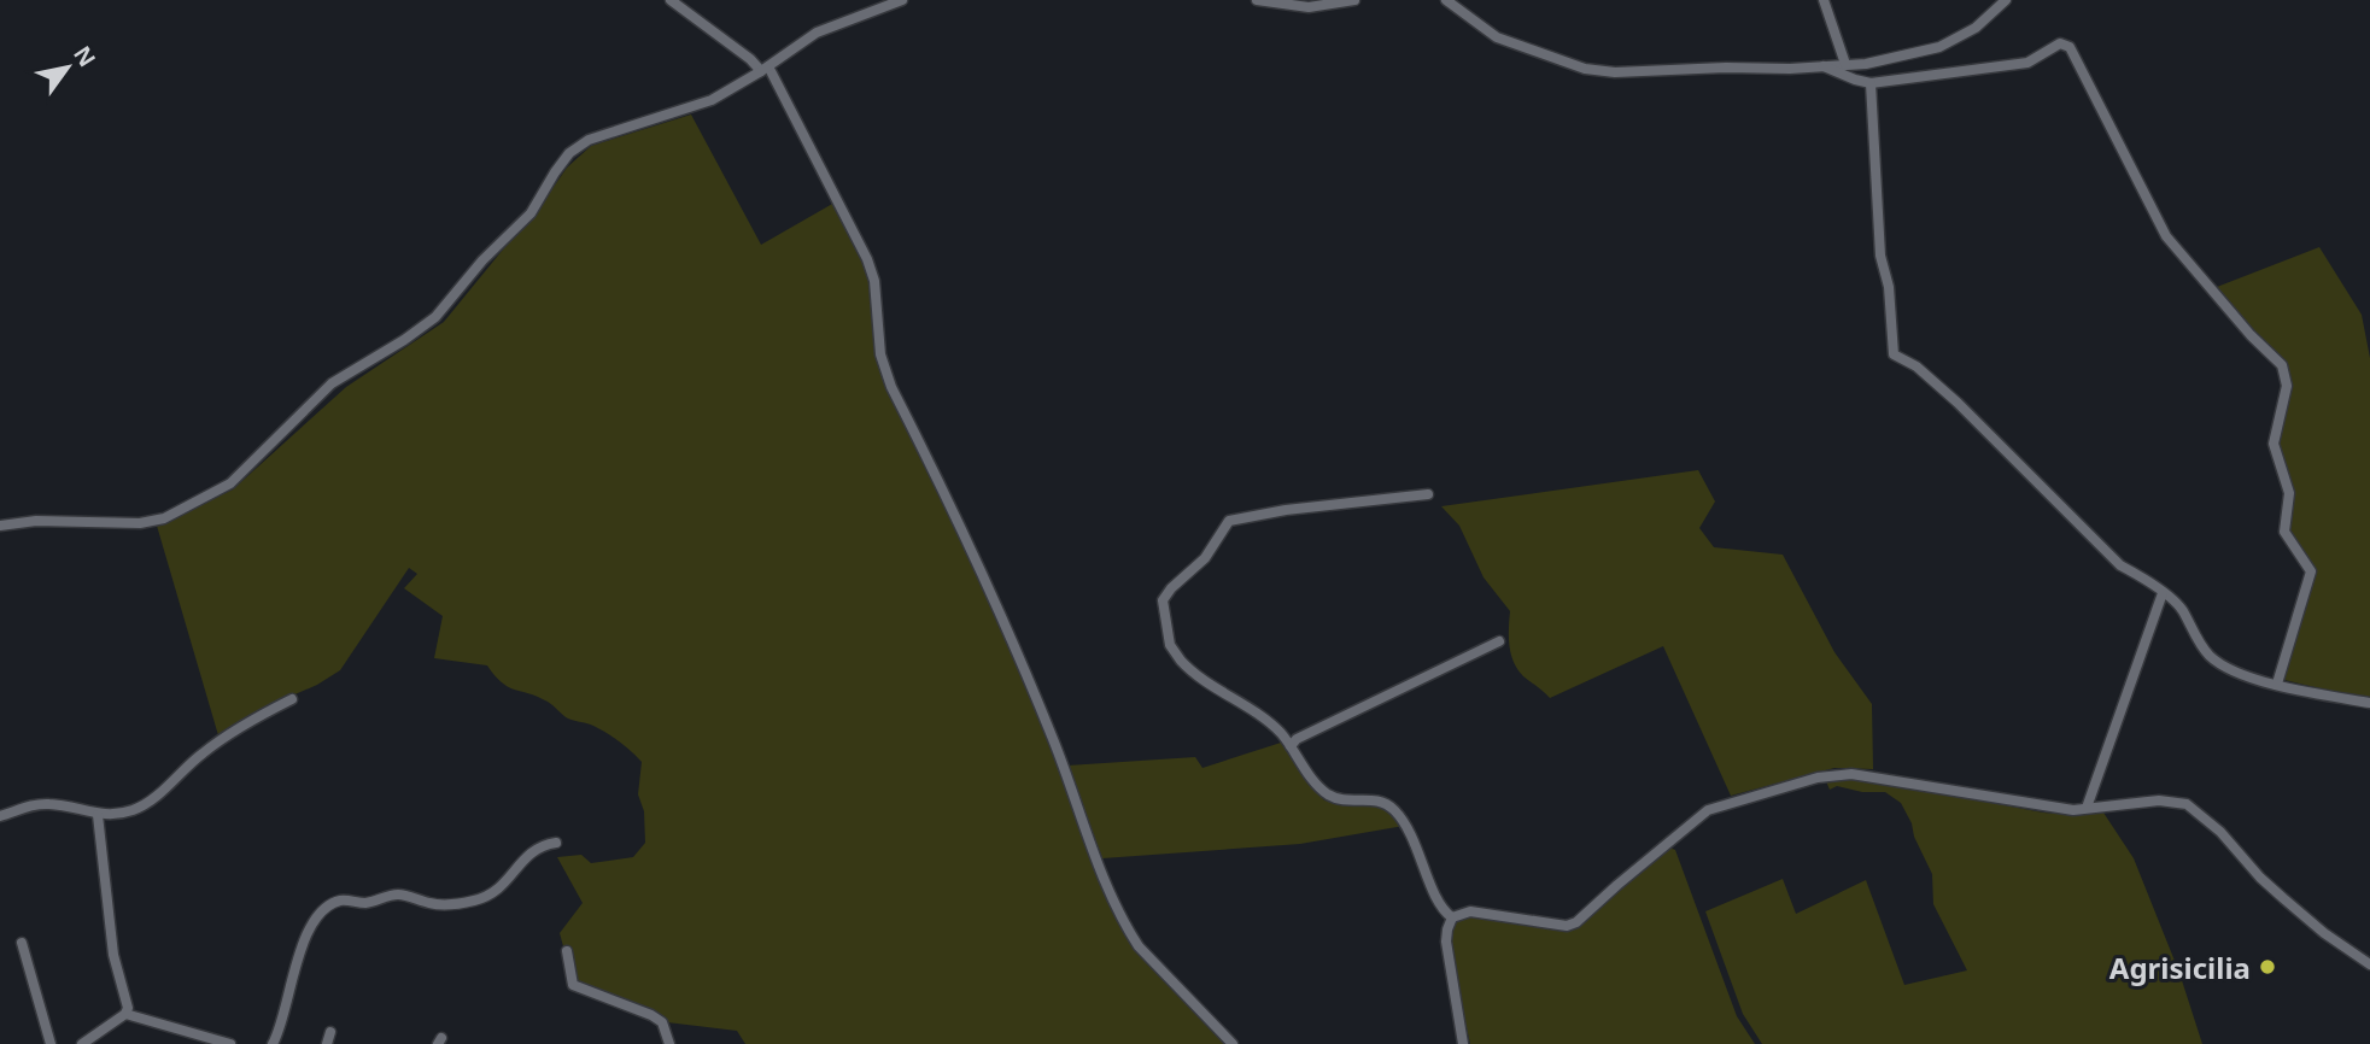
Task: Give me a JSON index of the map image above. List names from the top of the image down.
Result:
{
  "places": ["Agrisicilia"],
  "north": "top right"
}
